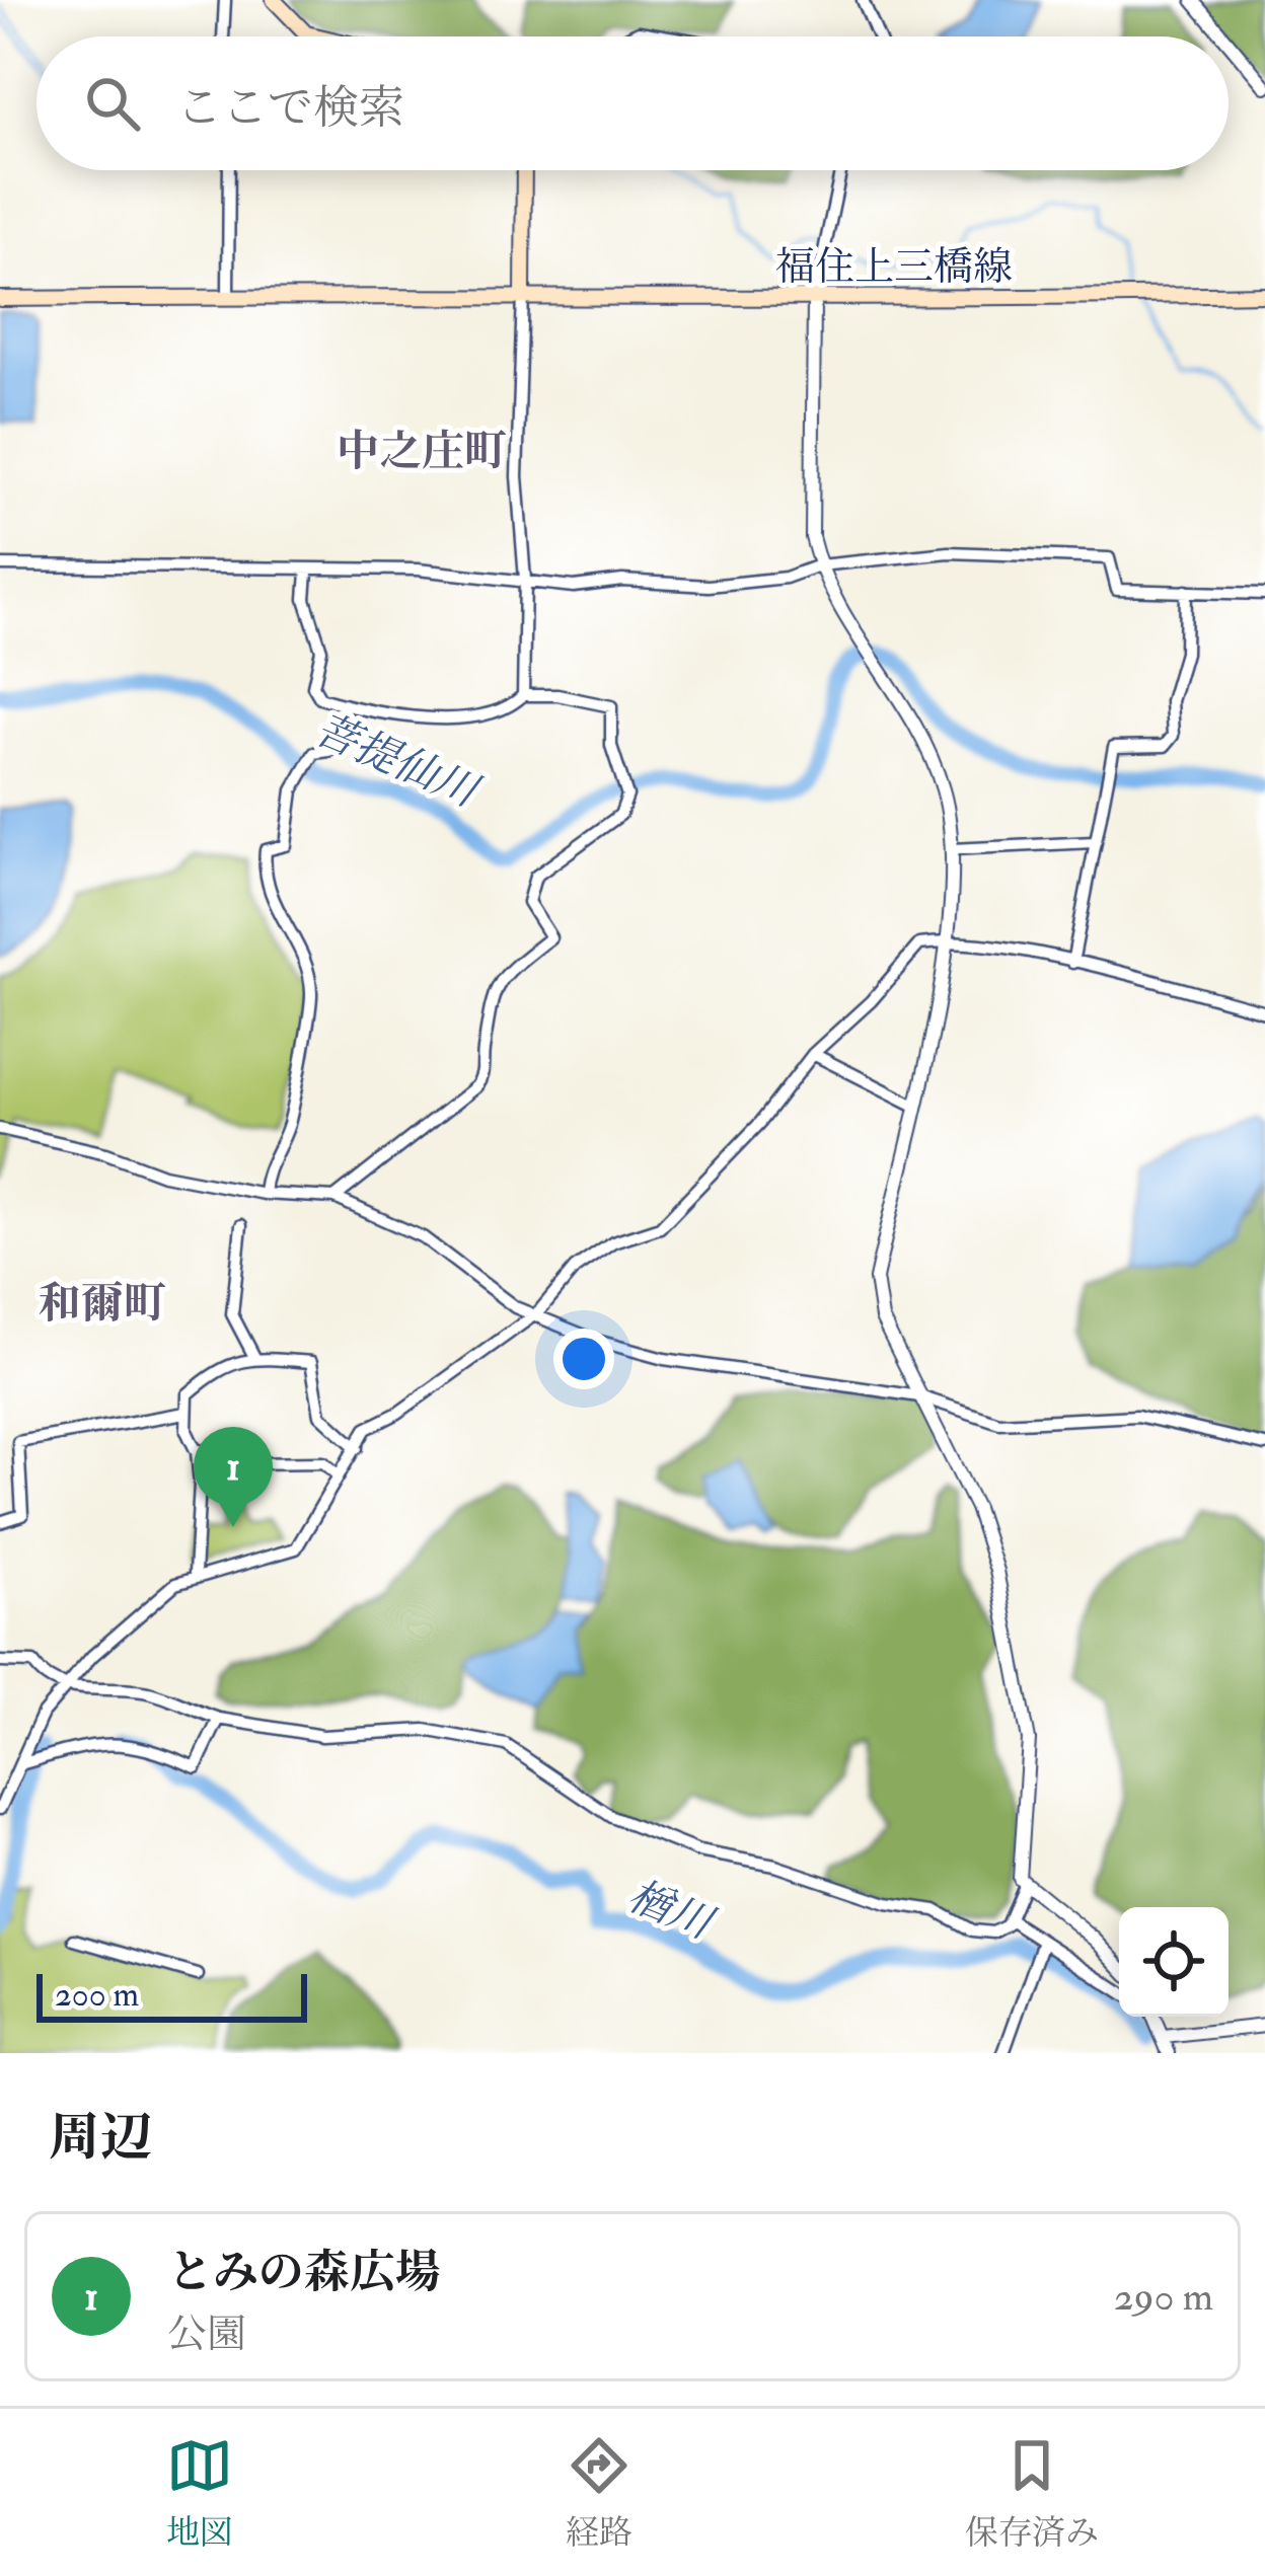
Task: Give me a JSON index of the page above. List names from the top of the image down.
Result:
{
  "streets": {
    "main road": ["福住上三橋線"]
  },
  "districts": ["中之庄町", "和爾町"],
  "water": ["菩提仙川", "楢川"],
  "scale_bar": "200 m",
  "page": {
    "search": "ここで検索",
    "pins": "1",
    "scale": "200 m",
    "heading": "周辺",
    "list": [
      {
        "mark": "1",
        "name": "とみの森広場",
        "note": "公園",
        "value": "290 m"
      }
    ],
    "nav": ["地図", "経路", "保存済み"]
  }
}
